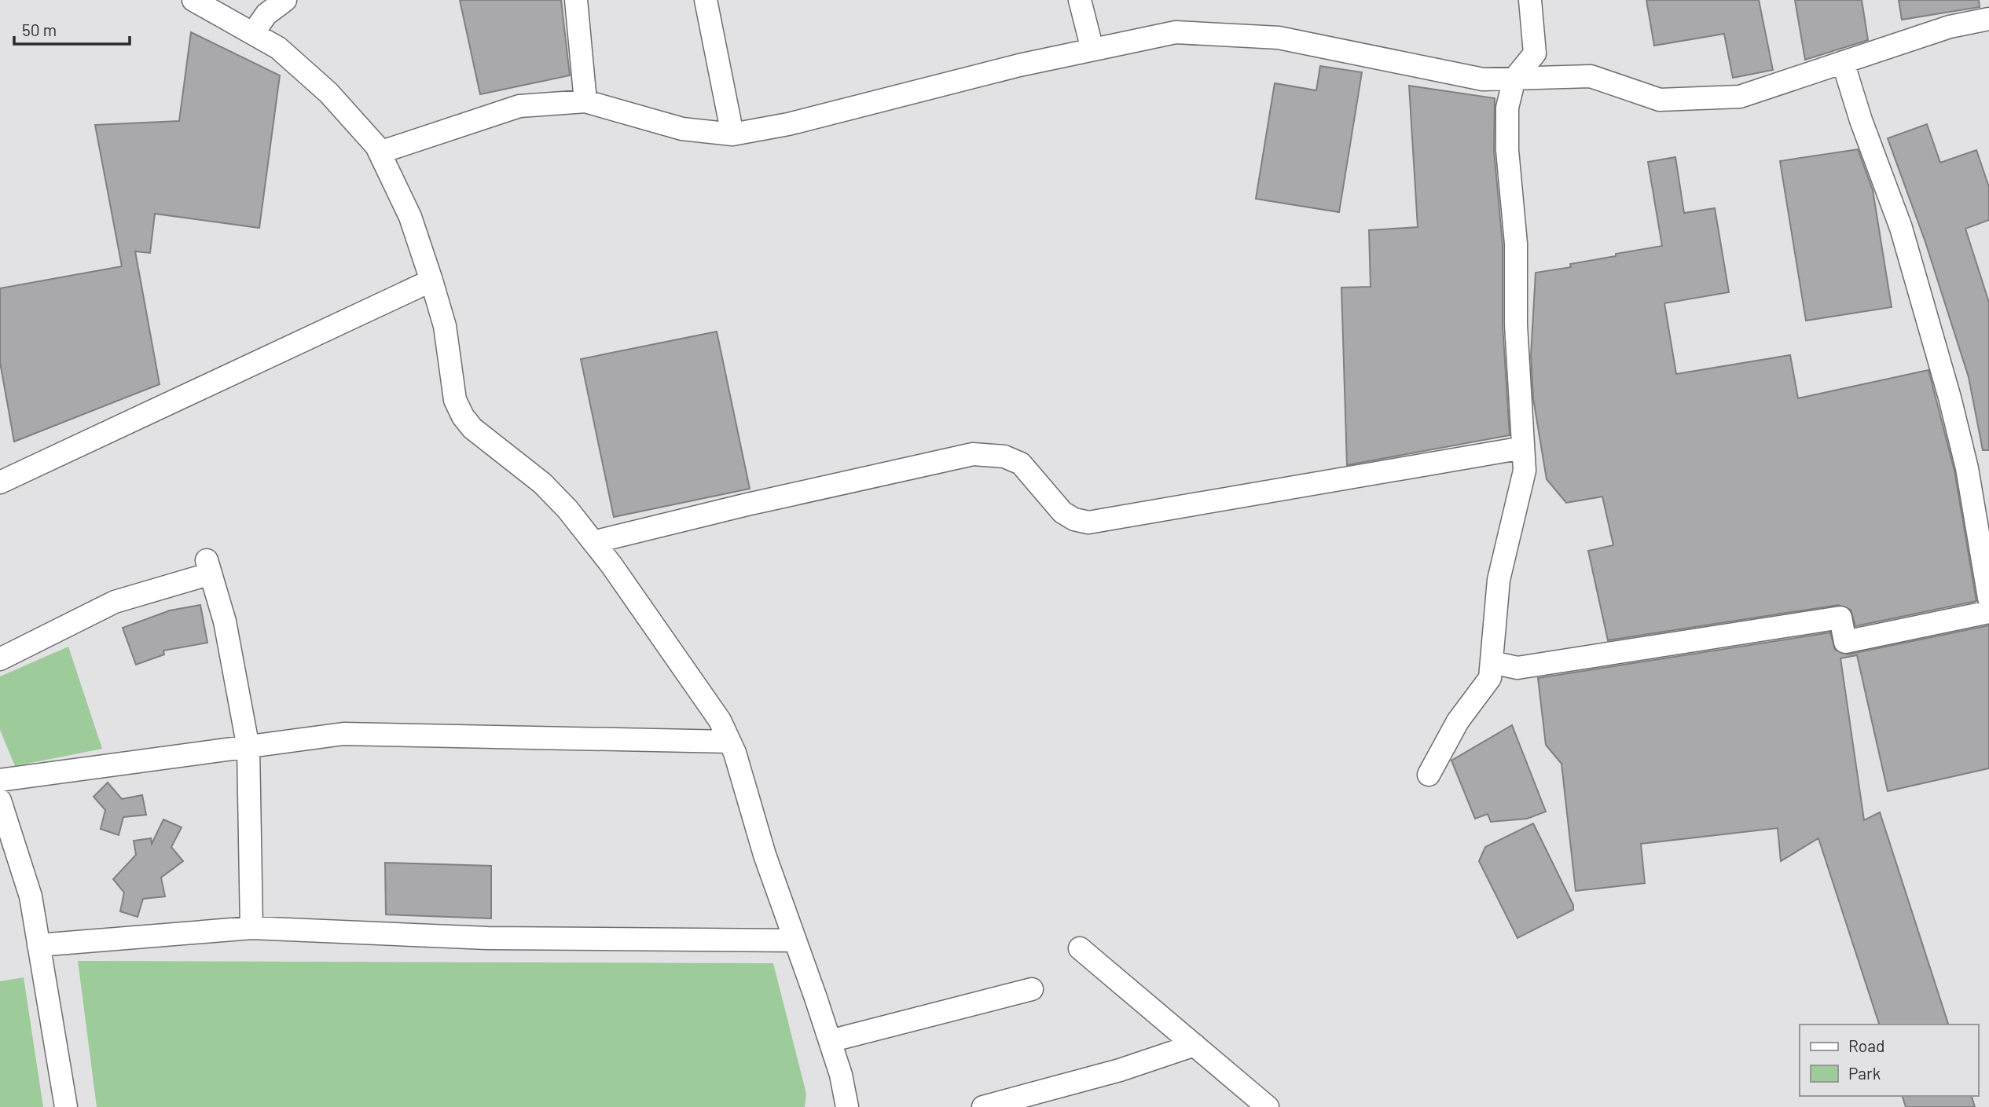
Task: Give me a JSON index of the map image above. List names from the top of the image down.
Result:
{
  "legend": ["Road", "Park"],
  "scale_bar": "50 m"
}
